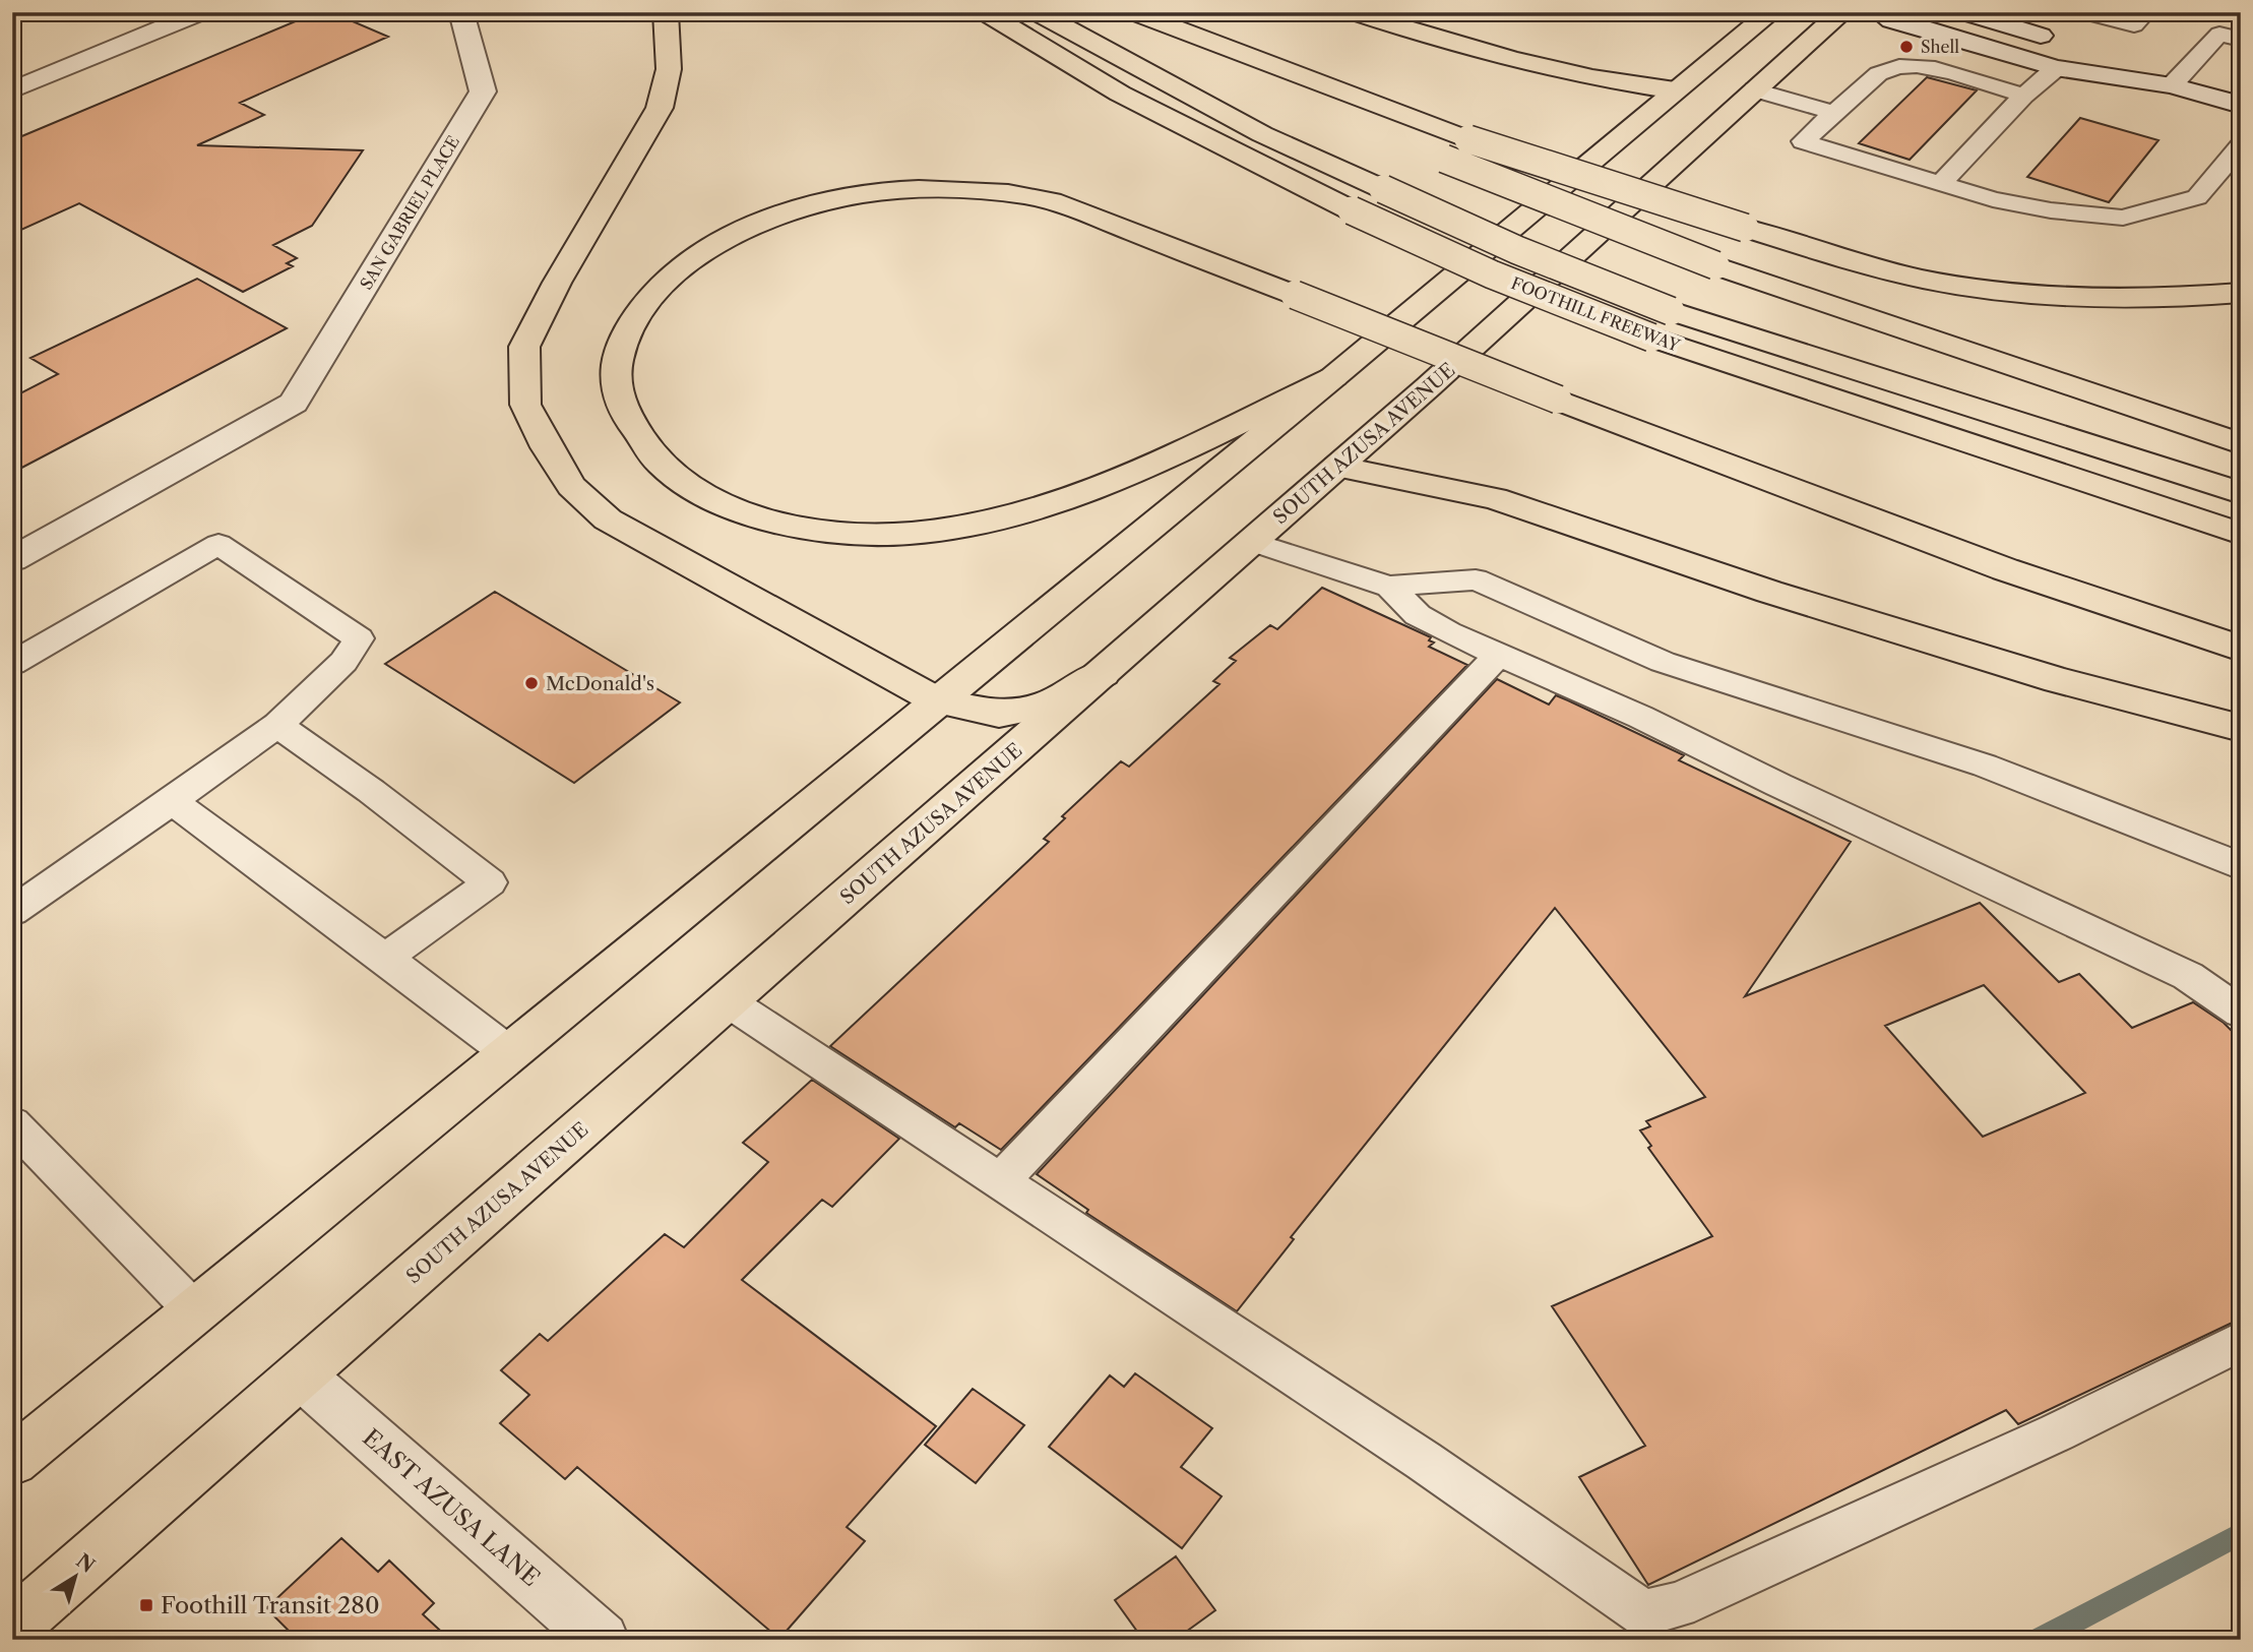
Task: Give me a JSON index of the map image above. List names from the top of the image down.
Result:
{
  "streets": {
    "main road": ["FOOTHILL FREEWAY", "SOUTH AZUSA AVENUE"],
    "street": ["SAN GABRIEL PLACE", "EAST AZUSA LANE"]
  },
  "crossings": [
    ["SOUTH AZUSA AVENUE", "EAST AZUSA LANE"]
  ],
  "places": {
    "other": ["Shell", "McDonald's"],
    "transit": ["Foothill Transit 280"]
  },
  "north": "top right"
}
